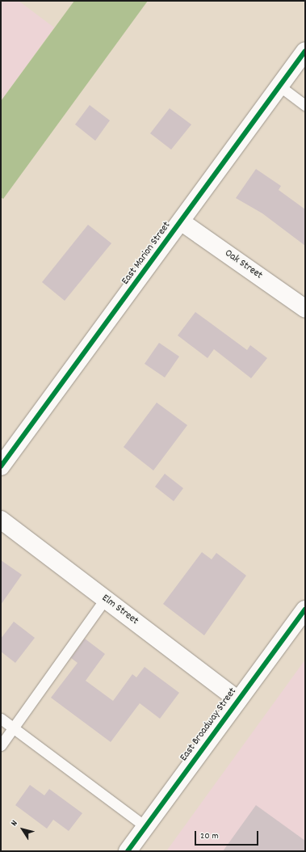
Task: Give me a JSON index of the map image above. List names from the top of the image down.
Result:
{
  "streets": {
    "street": [
      "East Marion Street",
      "Oak Street",
      "Elm Street",
      "East Broadway Street"
    ]
  },
  "crossings": [
    ["East Marion Street", "Oak Street"],
    ["Elm Street", "East Broadway Street"]
  ],
  "scale_bar": "20 m",
  "north": "top left"
}
